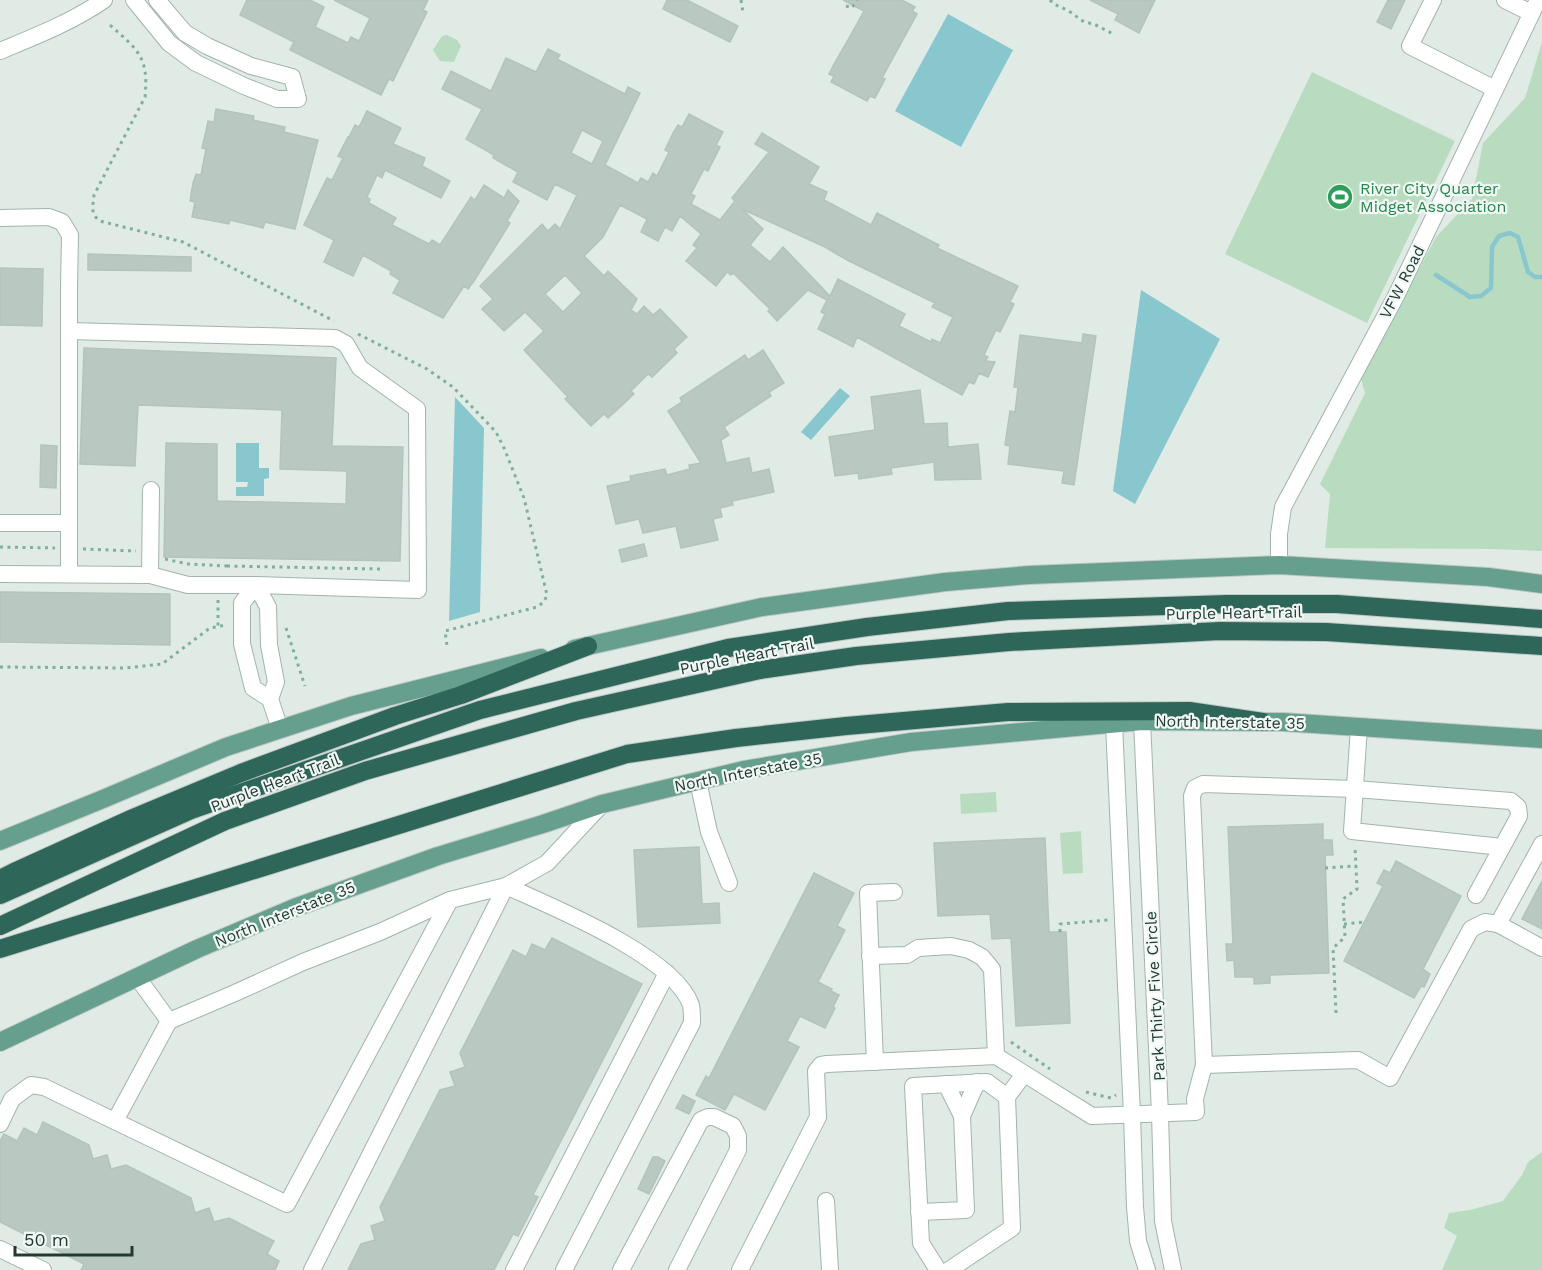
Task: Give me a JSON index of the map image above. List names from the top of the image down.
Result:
{
  "streets": {
    "highway": ["Purple Heart Trail"],
    "main road": ["North Interstate 35"],
    "street": ["VFW Road", "Park Thirty Five Circle"]
  },
  "crossings": [
    ["North Interstate 35", "Park Thirty Five Circle"]
  ],
  "places": {
    "sports": ["River City Quarter Midget Association"]
  },
  "scale_bar": "50 m"
}
